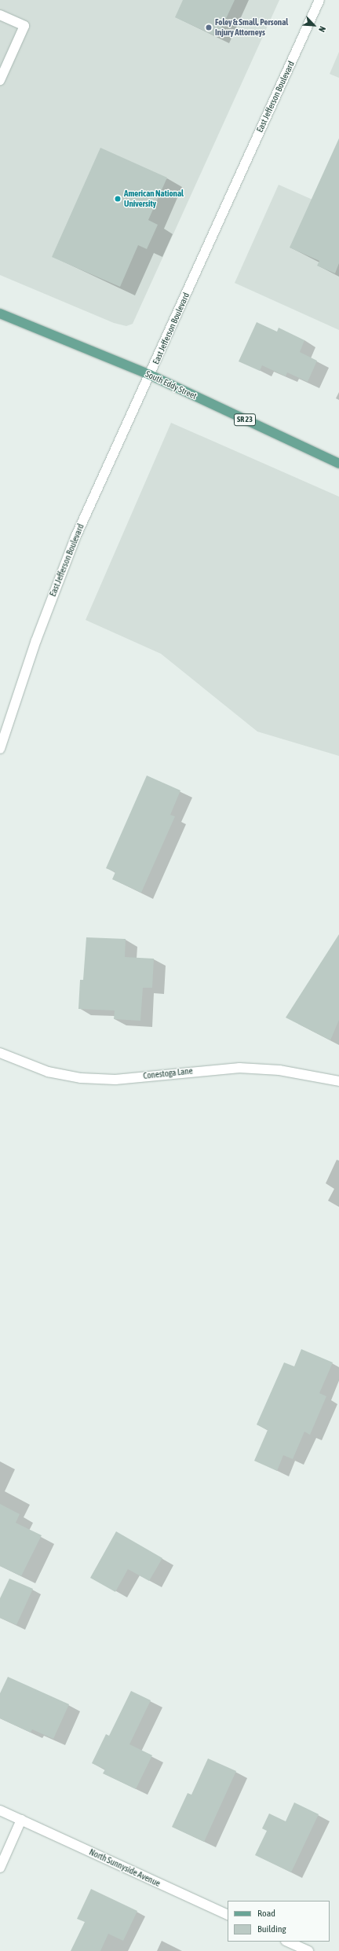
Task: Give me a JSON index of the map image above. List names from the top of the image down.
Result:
{
  "streets": {
    "main road": ["South Eddy Street", "SR 23"],
    "street": ["East Jefferson Boulevard", "Conestoga Lane", "North Sunnyside Avenue"]
  },
  "crossings": [
    ["East Jefferson Boulevard", "South Eddy Street"]
  ],
  "places": ["Foley & Small, Personal Injury Attorneys", "American National University"],
  "legend": ["Road", "Building"],
  "north": "bottom right"
}
